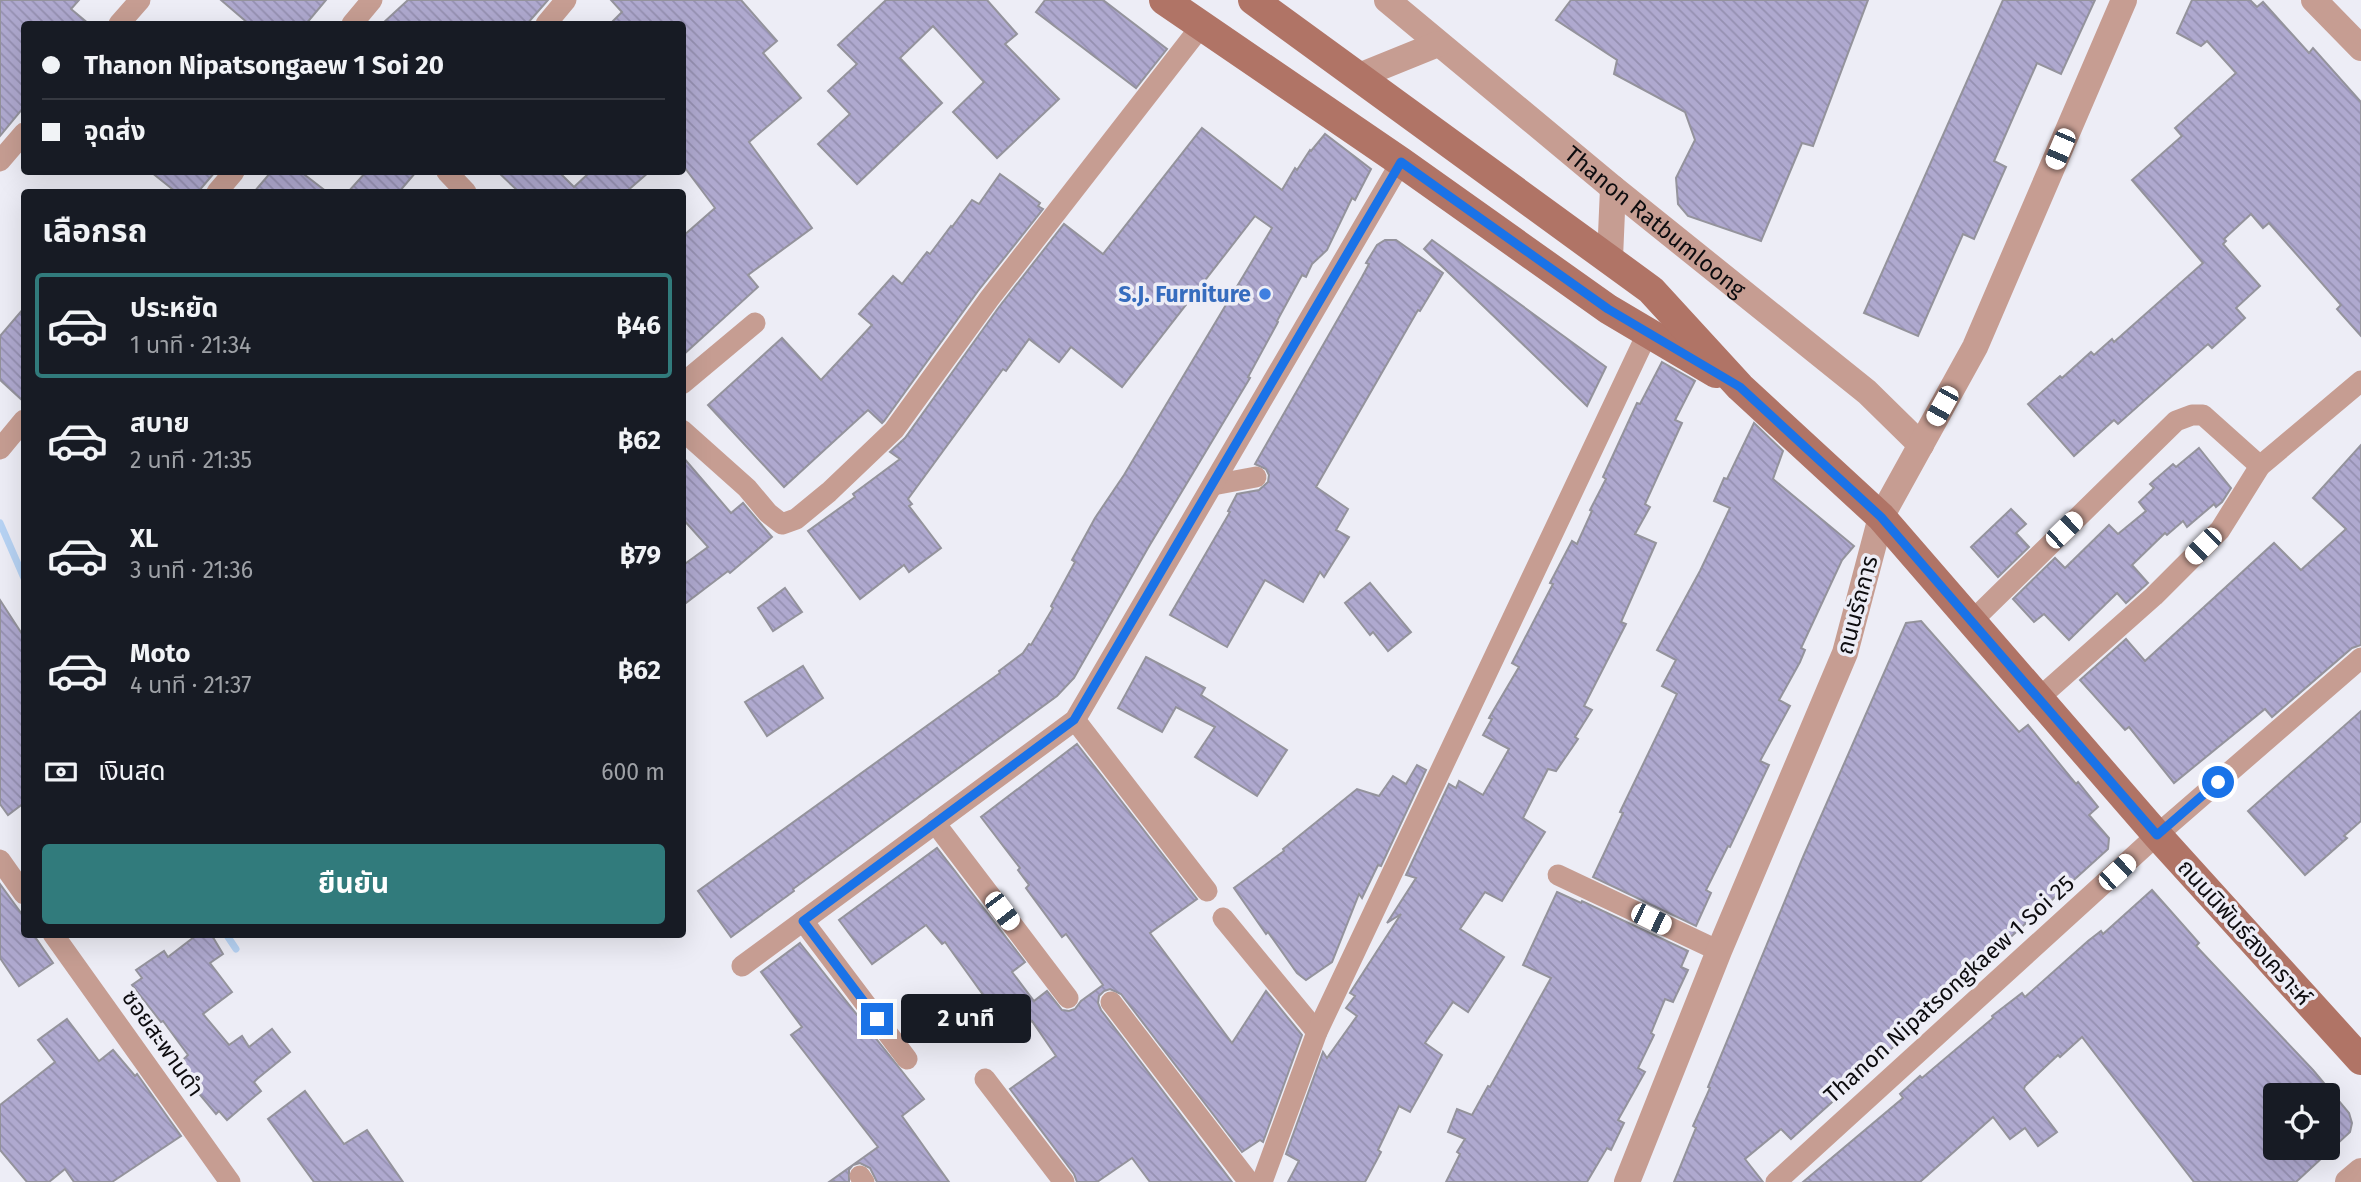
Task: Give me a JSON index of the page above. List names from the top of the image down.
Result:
{
  "streets": {
    "main road": ["ถนนนิพันธ์สงเคราะห์"],
    "street": [
      "Thanon Ratbumloong",
      "ถนนรัถการ",
      "Thanon Nipatsongkaew 1 Soi 25",
      "ซอยสะพานดำ"
    ]
  },
  "crossings": [
    ["Thanon Ratbumloong", "ถนนรัถการ"],
    ["ถนนรัถการ", "ถนนนิพันธ์สงเคราะห์"],
    ["ถนนนิพันธ์สงเคราะห์", "Thanon Nipatsongkaew 1 Soi 25"]
  ],
  "places": ["S.J. Furniture"],
  "page": {
    "banner": ["Thanon Nipatsongaew 1 Soi 20", "จุดส่ง"],
    "heading": "เลือกรถ",
    "list": [
      {
        "name": "ประหยัด",
        "note": "1 นาที · 21:34",
        "value": "฿46"
      },
      {
        "name": "สบาย",
        "note": "2 นาที · 21:35",
        "value": "฿62"
      },
      {
        "name": "XL",
        "note": "3 นาที · 21:36",
        "value": "฿79"
      },
      {
        "name": "Moto",
        "note": "4 นาที · 21:37",
        "value": "฿62"
      }
    ],
    "pay": ["เงินสด", "600 m"],
    "buttons": "ยืนยัน",
    "bubble": "2 นาที"
  }
}
